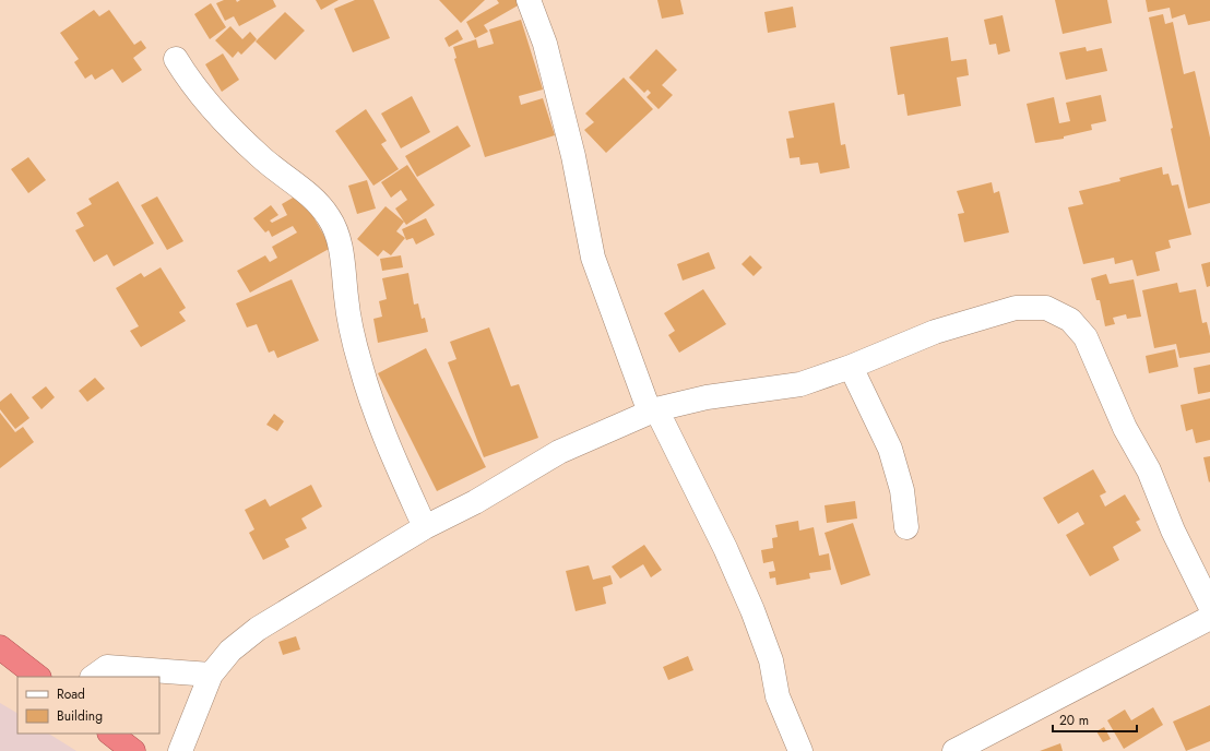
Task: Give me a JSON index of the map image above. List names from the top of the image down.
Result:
{
  "legend": ["Road", "Building"],
  "scale_bar": "20 m"
}
